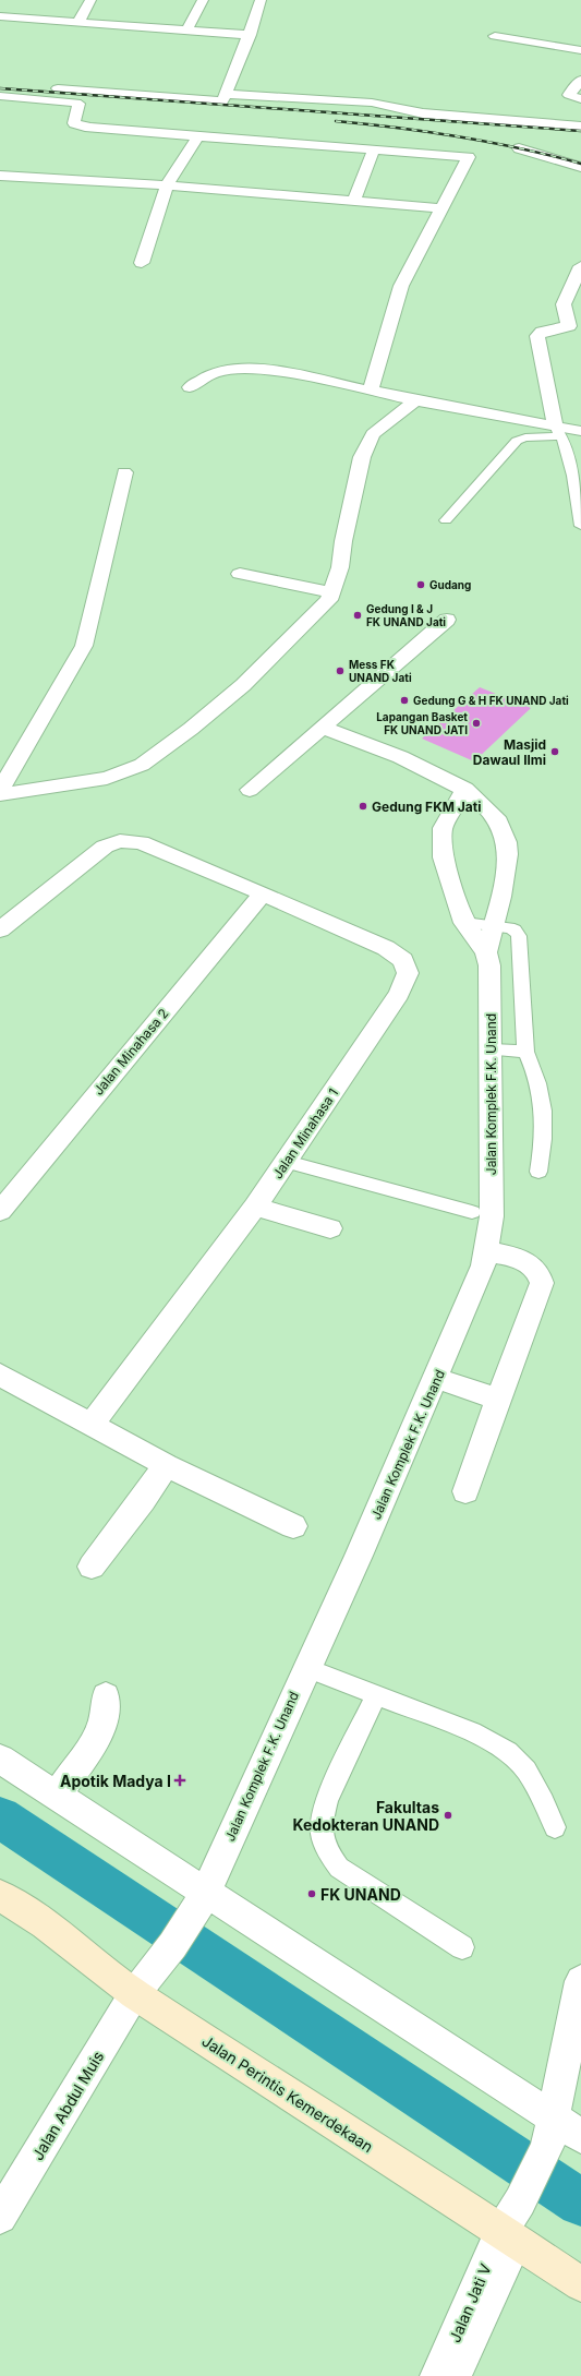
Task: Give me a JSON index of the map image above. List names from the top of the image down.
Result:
{
  "streets": {
    "main road": ["Jalan Perintis Kemerdekaan"],
    "street": [
      "Jalan Minahasa 2",
      "Jalan Komplek F.K. Unand",
      "Jalan Minahasa 1",
      "Jalan Abdul Muis",
      "Jalan Jati V"
    ]
  },
  "crossings": [
    ["Jalan Minahasa 2", "Jalan Minahasa 1"],
    ["Jalan Komplek F.K. Unand", "Jalan Abdul Muis"],
    ["Jalan Perintis Kemerdekaan", "Jalan Abdul Muis"],
    ["Jalan Perintis Kemerdekaan", "Jalan Jati V"]
  ],
  "places": {
    "other": [
      "Gudang",
      "Gedung I & J FK UNAND Jati",
      "Mess FK UNAND Jati",
      "Gedung G & H FK UNAND Jati",
      "Lapangan Basket FK UNAND JATI",
      "Masjid Dawaul Ilmi",
      "Gedung FKM Jati",
      "Fakultas Kedokteran UNAND",
      "FK UNAND"
    ],
    "health": ["Apotik Madya I"]
  }
}
